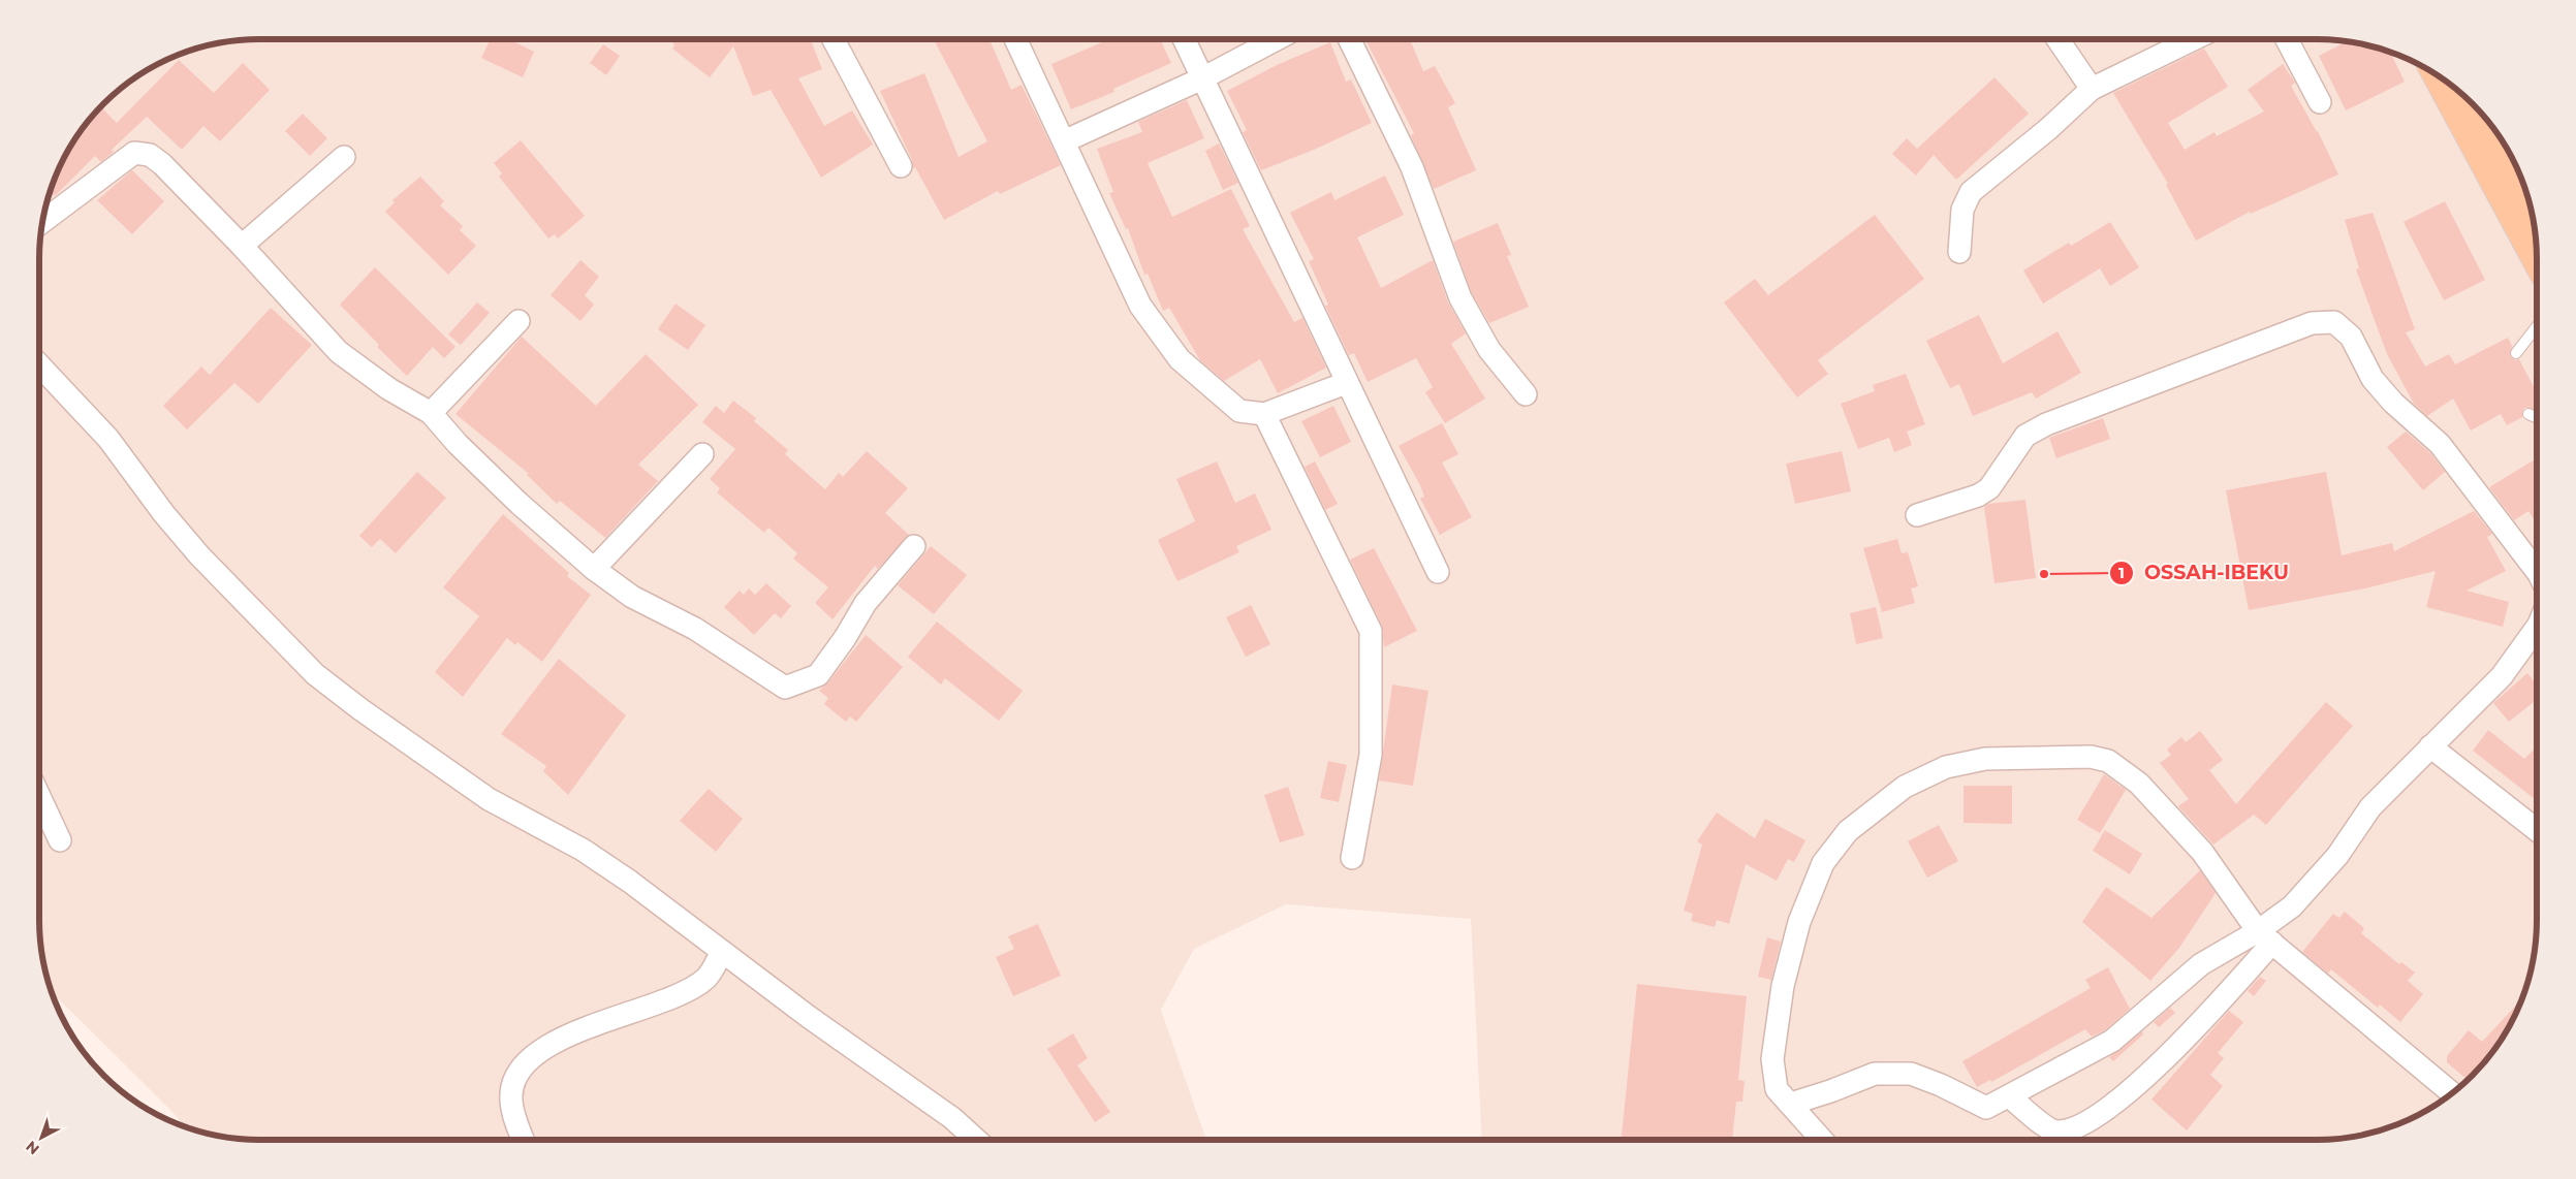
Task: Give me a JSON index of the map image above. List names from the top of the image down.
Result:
{
  "places": ["OSSAH-IBEKU"],
  "north": "bottom left"
}
